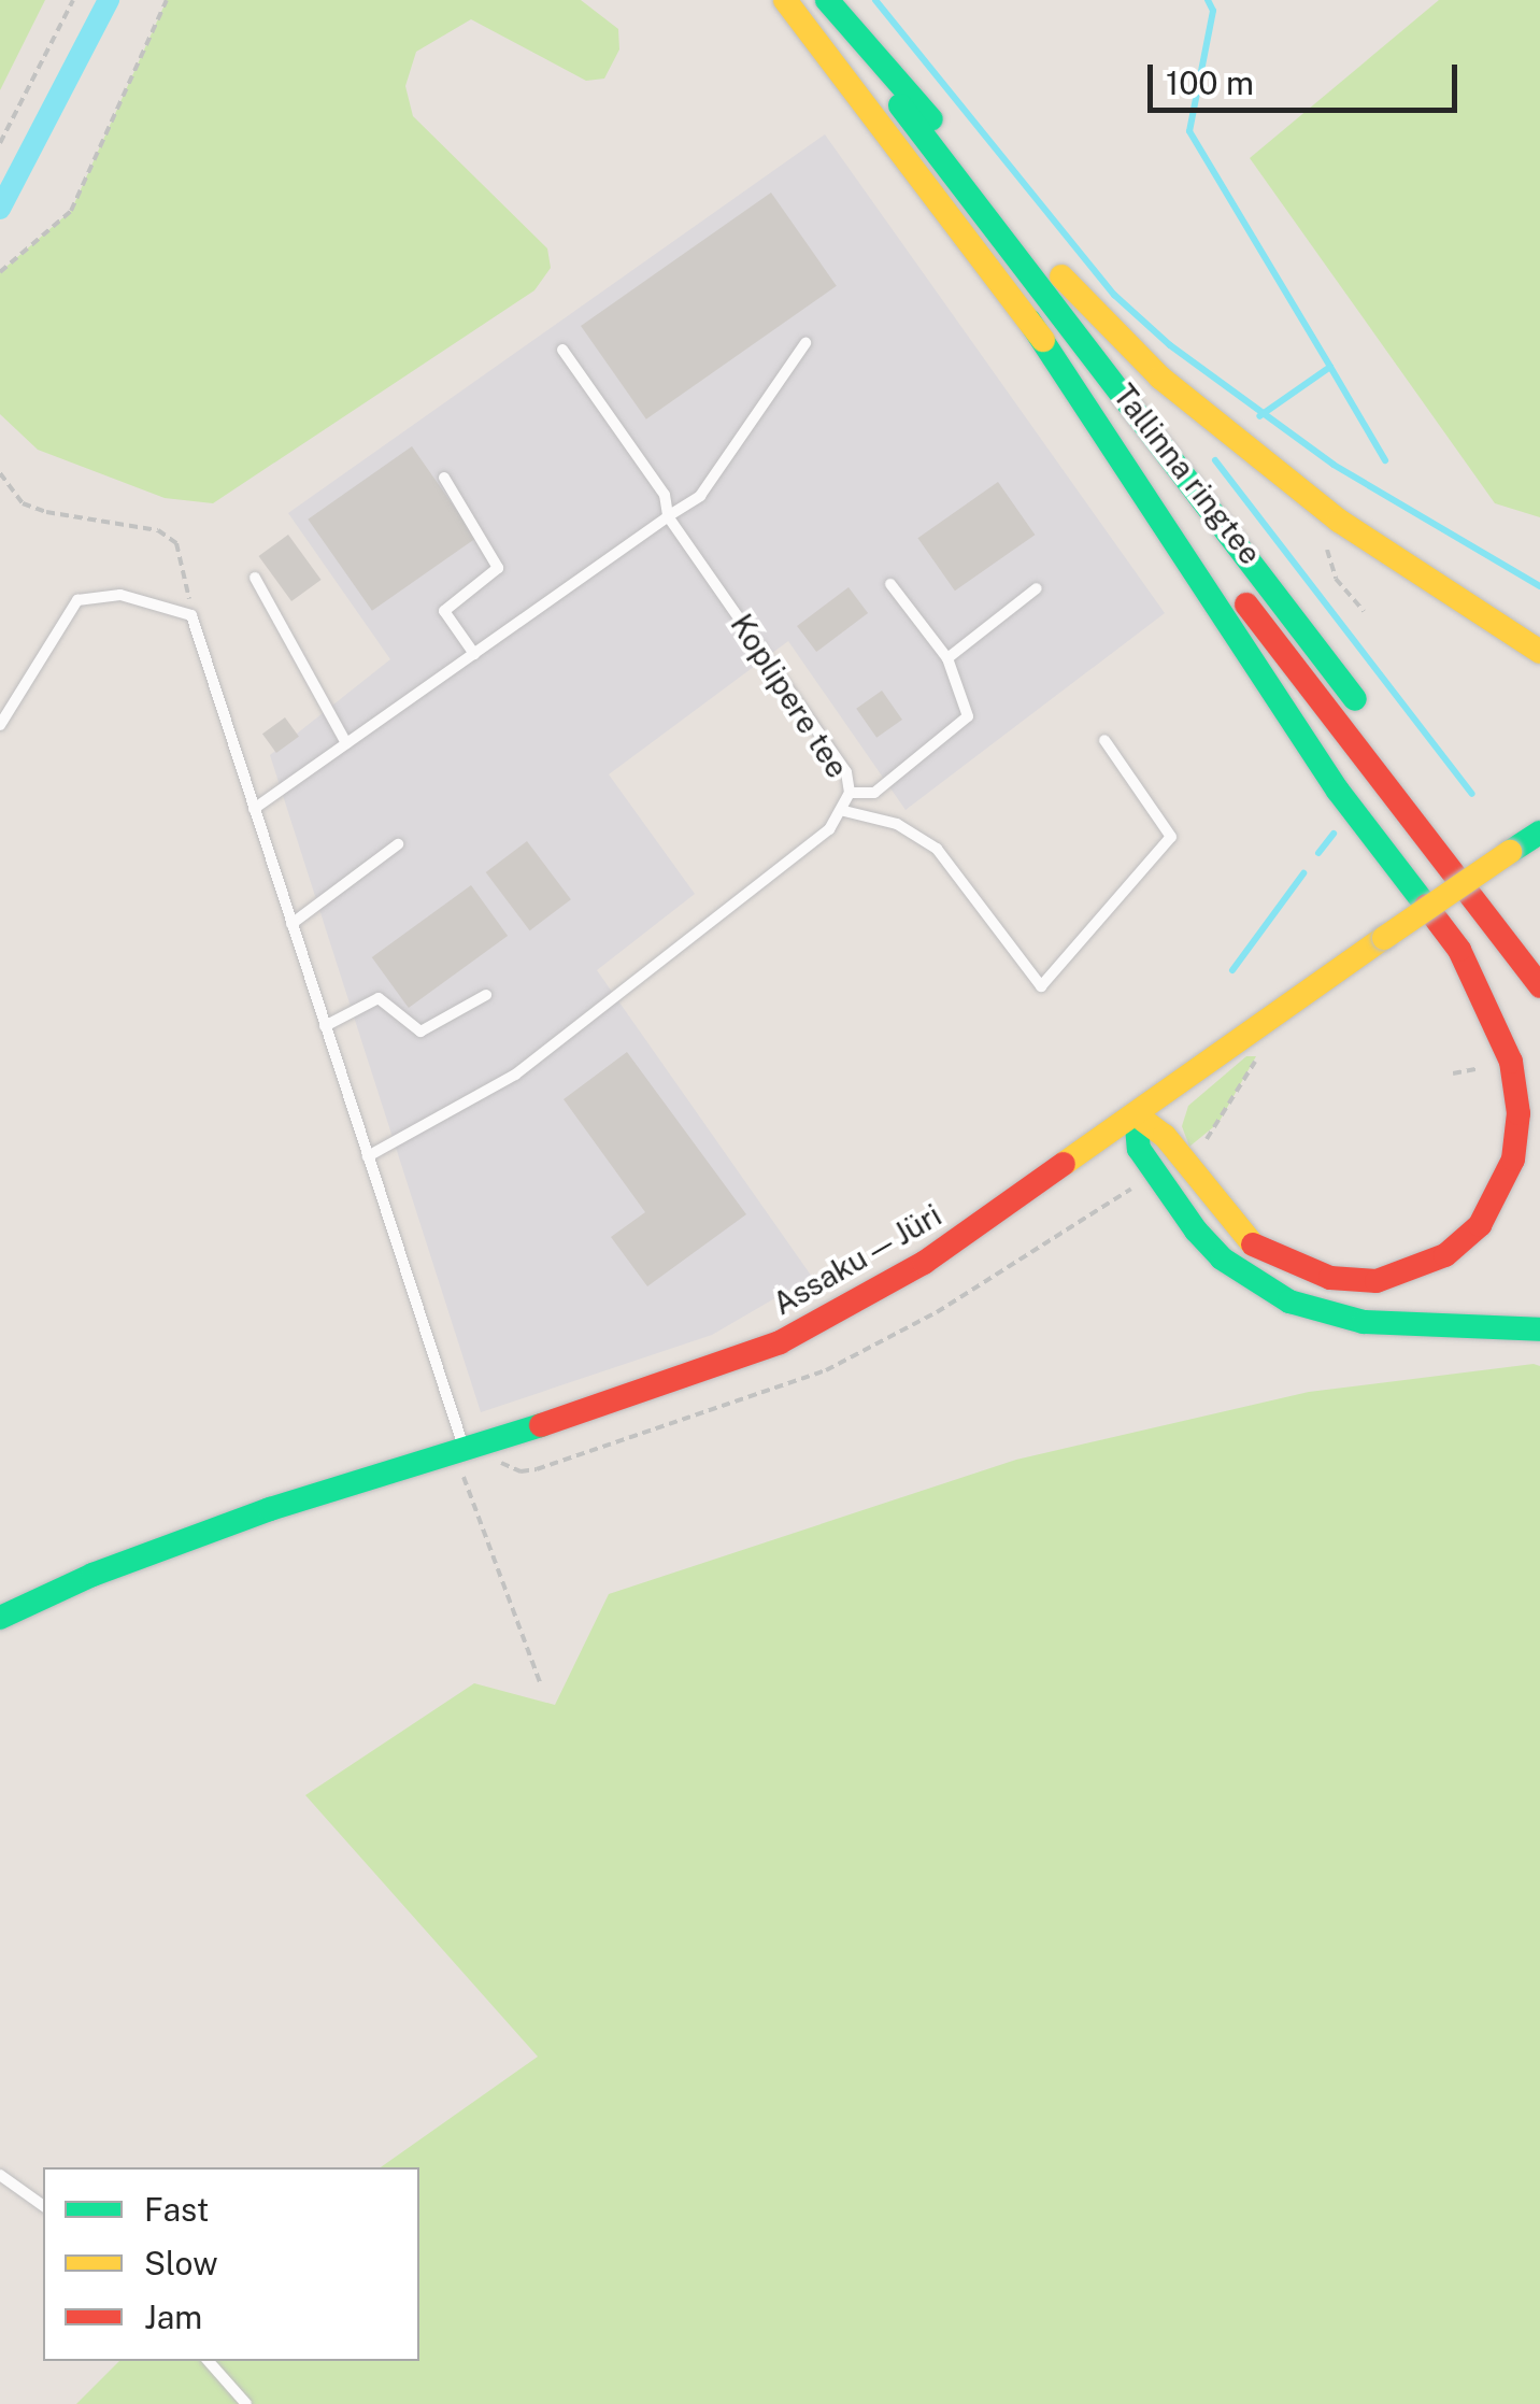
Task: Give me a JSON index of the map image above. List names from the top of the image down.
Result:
{
  "streets": {
    "main road": ["Tallinna ringtee", "Assaku — Jüri"],
    "lane": ["Koplipere tee"]
  },
  "legend": ["Fast", "Slow", "Jam"],
  "scale_bar": "100 m"
}
